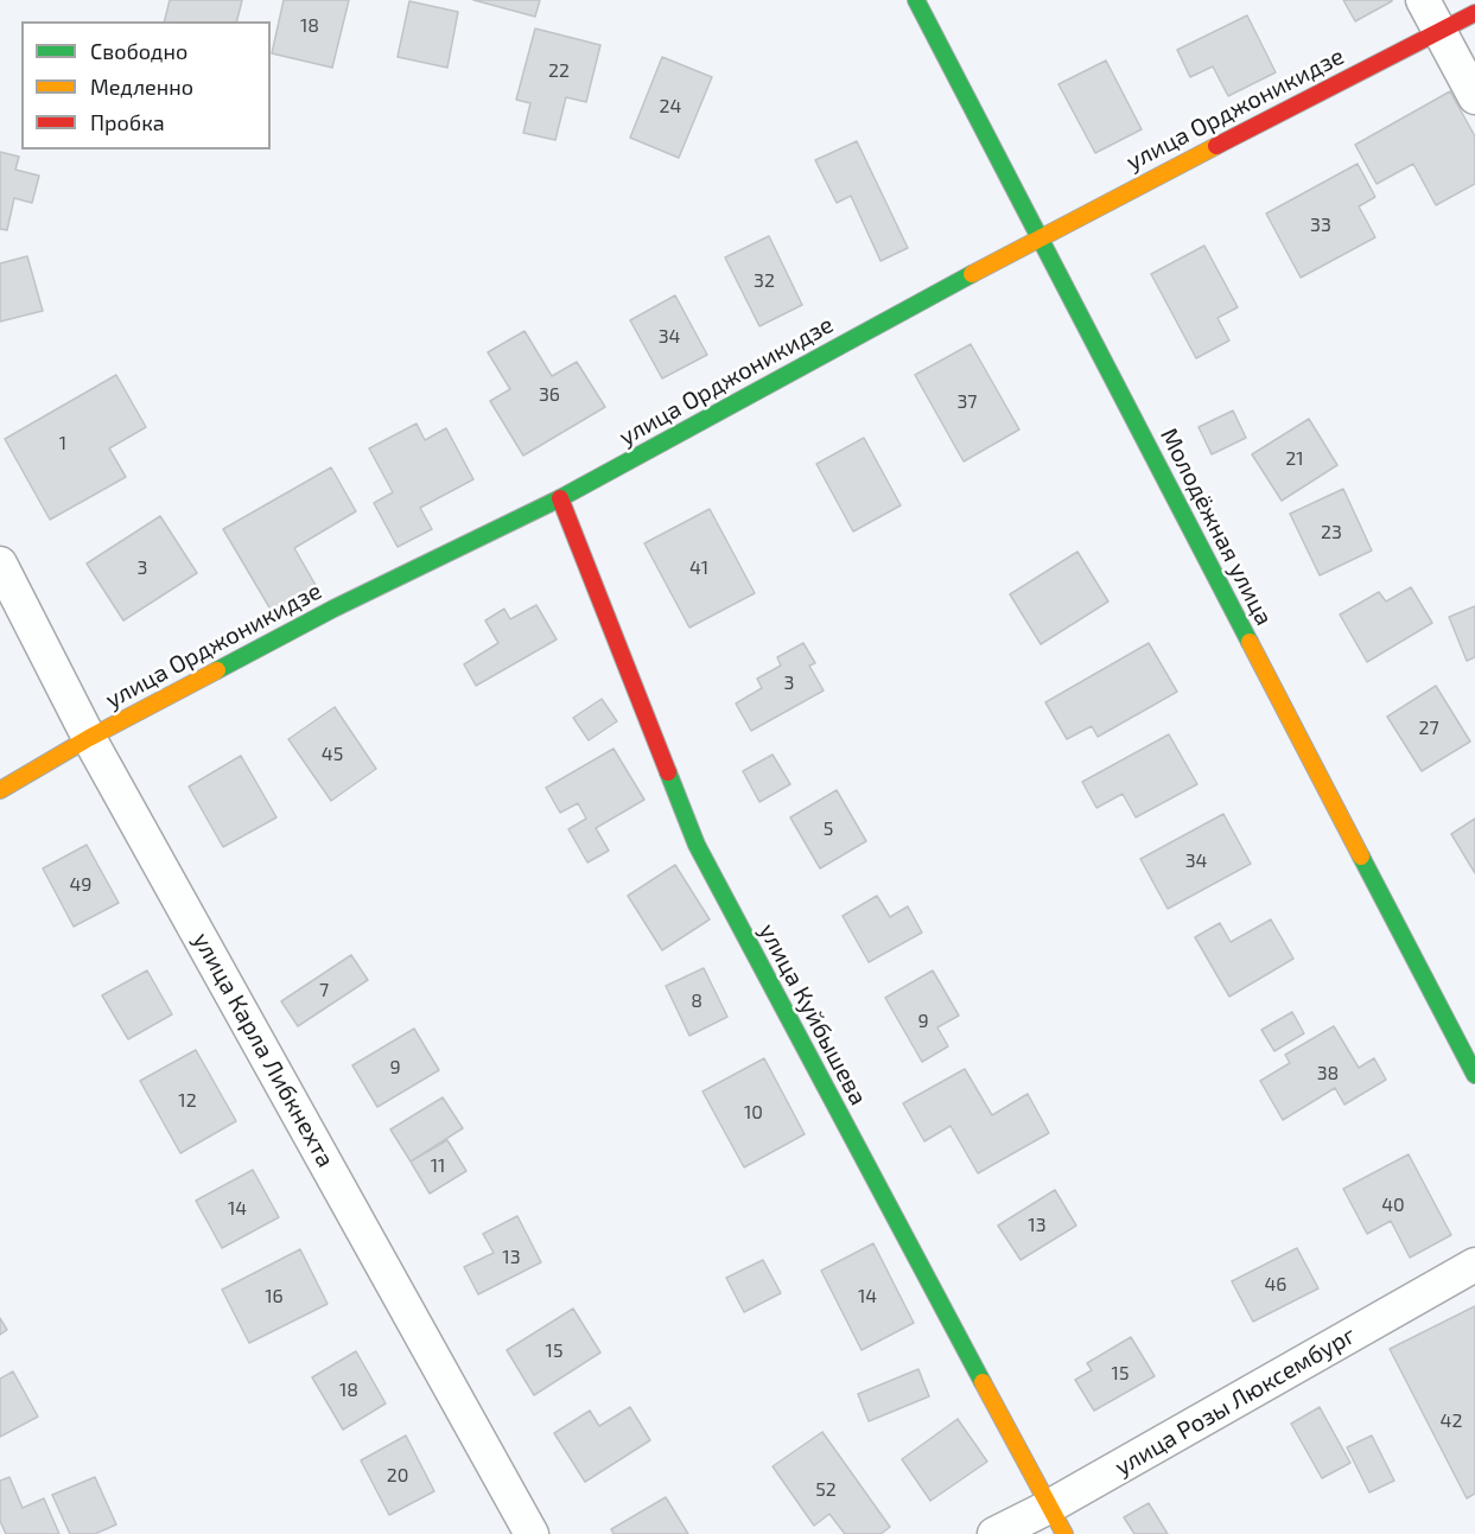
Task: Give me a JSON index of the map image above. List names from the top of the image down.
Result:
{
  "streets": {
    "street": [
      "улица Орджоникидзе",
      "Молодёжная улица",
      "улица Куйбышева",
      "улица Карла Либкнехта",
      "улица Розы Люксембург"
    ]
  },
  "crossings": [
    ["улица Орджоникидзе", "Молодёжная улица"],
    ["улица Орджоникидзе", "улица Куйбышева"],
    ["улица Орджоникидзе", "улица Карла Либкнехта"],
    ["улица Куйбышева", "улица Розы Люксембург"]
  ],
  "house_numbers": [
    "18",
    "22",
    "24",
    "33",
    "32",
    "34",
    "36",
    "37",
    "1",
    "21",
    "23",
    "3",
    "41",
    "3",
    "27",
    "45",
    "5",
    "34",
    "49",
    "7",
    "8",
    "9",
    "9",
    "38",
    "12",
    "10",
    "11",
    "40",
    "14",
    "13",
    "13",
    "46",
    "16",
    "14",
    "15",
    "15",
    "18",
    "42",
    "20",
    "52"
  ],
  "legend": ["Свободно", "Медленно", "Пробка"]
}
